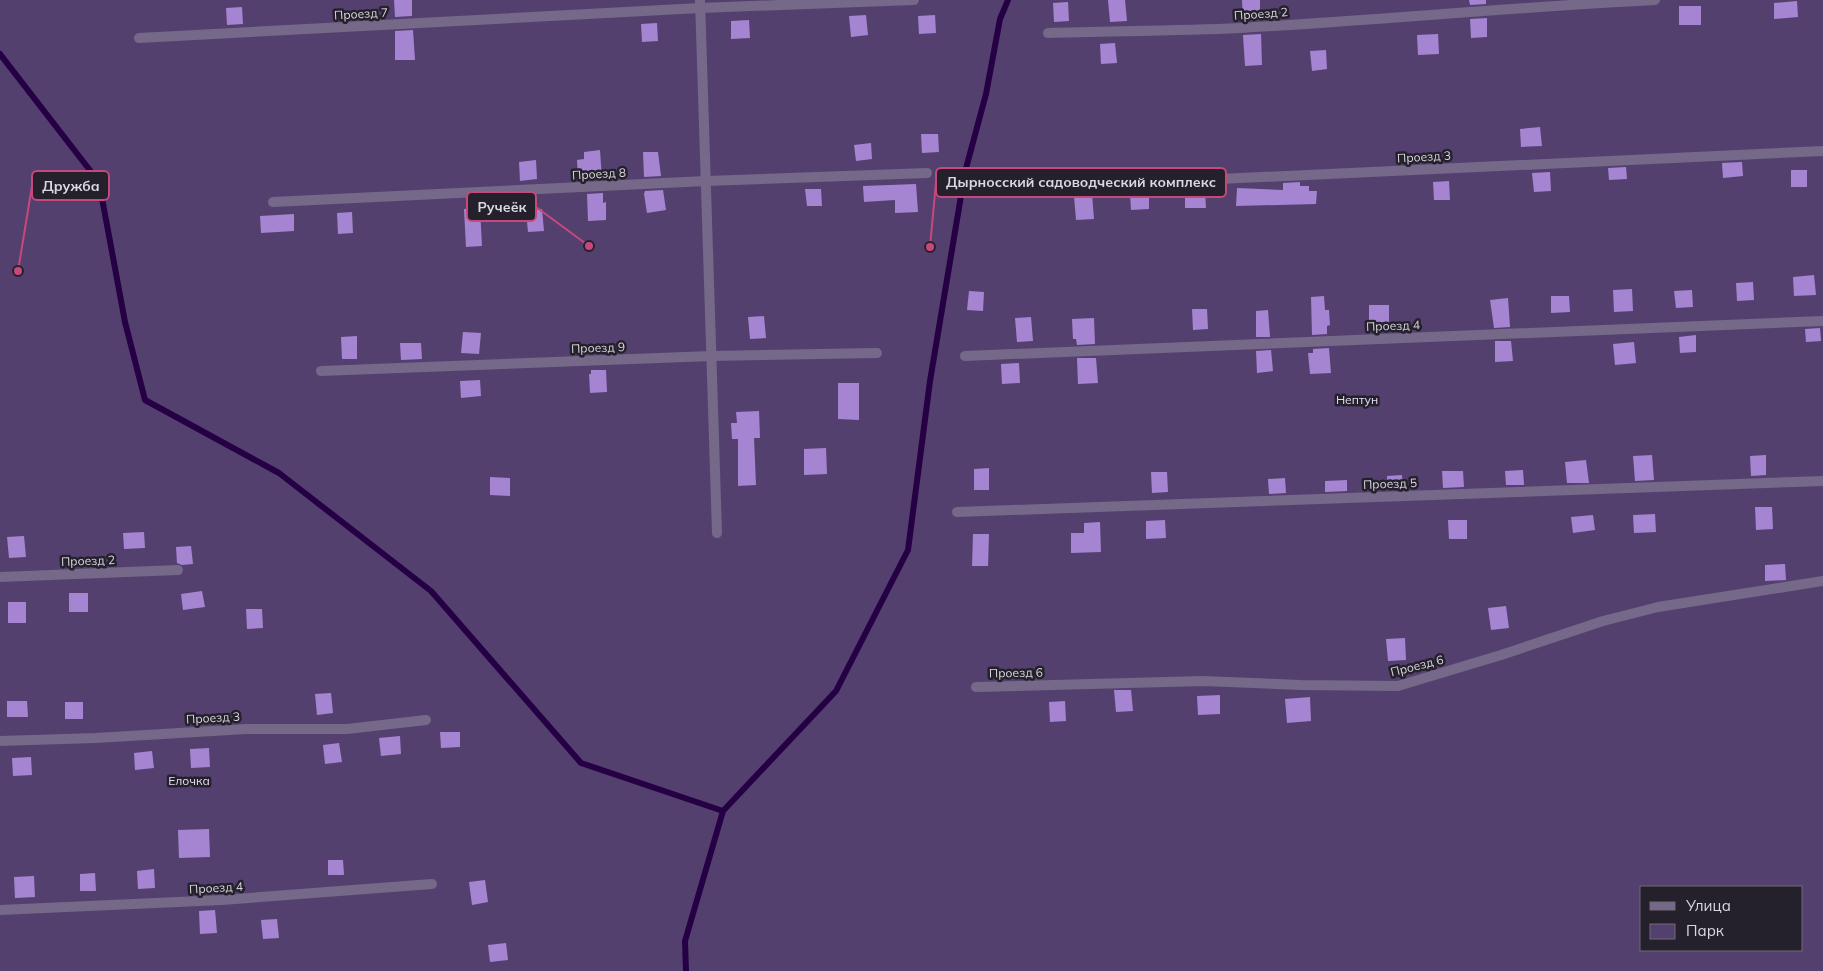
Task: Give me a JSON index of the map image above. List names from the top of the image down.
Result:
{
  "streets": {
    "street": [
      "Проезд 7",
      "Проезд 2",
      "Проезд 3",
      "Проезд 8",
      "Проезд 4",
      "Проезд 9",
      "Проезд 5",
      "Проезд 6"
    ]
  },
  "parks": ["Нептун", "Елочка"],
  "places": ["Ручеёк", "Дырносский садоводческий комплекс", "Дружба"],
  "legend": ["Улица", "Парк"]
}
